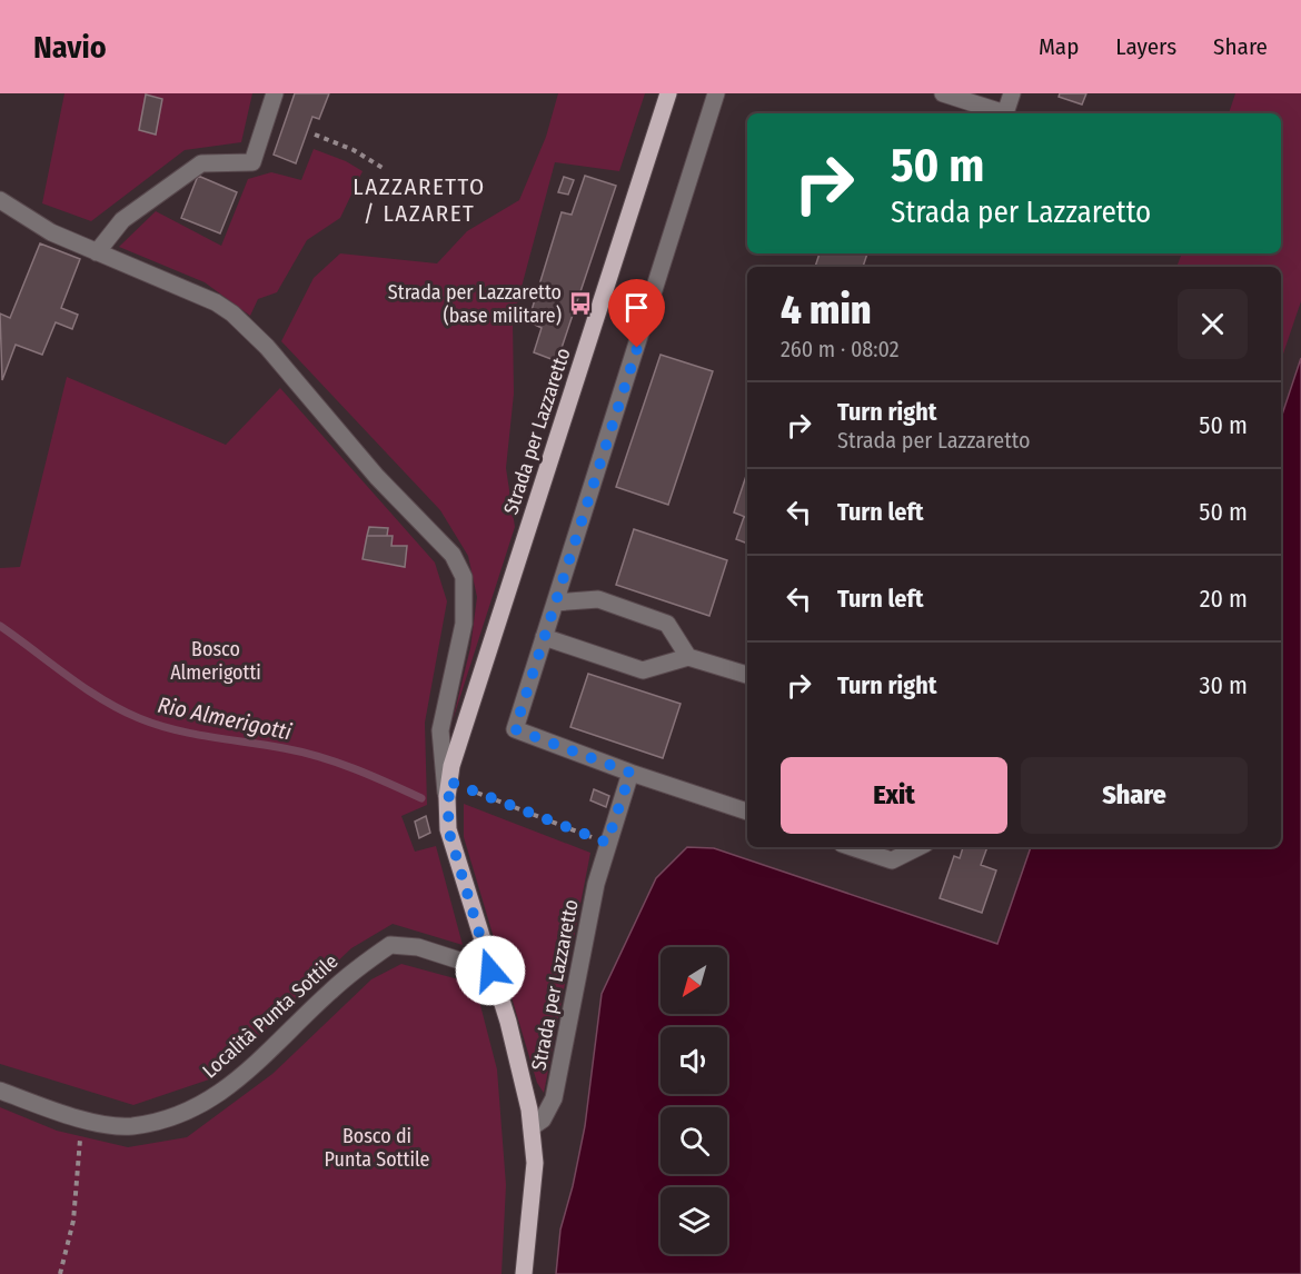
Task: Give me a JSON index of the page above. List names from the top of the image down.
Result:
{
  "streets": {
    "main road": ["Strada per Lazzaretto"],
    "street": ["Località Punta Sottile"]
  },
  "crossings": [
    ["Strada per Lazzaretto", "Località Punta Sottile"]
  ],
  "districts": ["LAZZARETTO / LAZARET"],
  "water": ["Rio Almerigotti"],
  "parks": ["Bosco Almerigotti", "Bosco di Punta Sottile"],
  "places": {
    "bus stop": ["Strada per Lazzaretto (base militare)"]
  },
  "north": "bottom left",
  "page": {
    "header": "Navio",
    "nav": ["Map", "Layers", "Share"],
    "turn": ["50 m", "Strada per Lazzaretto"],
    "heading": ["4 min", "260 m · 08:02"],
    "list": [
      {
        "name": "Turn right",
        "note": "Strada per Lazzaretto",
        "value": "50 m"
      },
      {
        "name": "Turn left",
        "value": "50 m"
      },
      {
        "name": "Turn left",
        "value": "20 m"
      },
      {
        "name": "Turn right",
        "value": "30 m"
      }
    ],
    "buttons": ["Exit", "Share"]
  }
}
